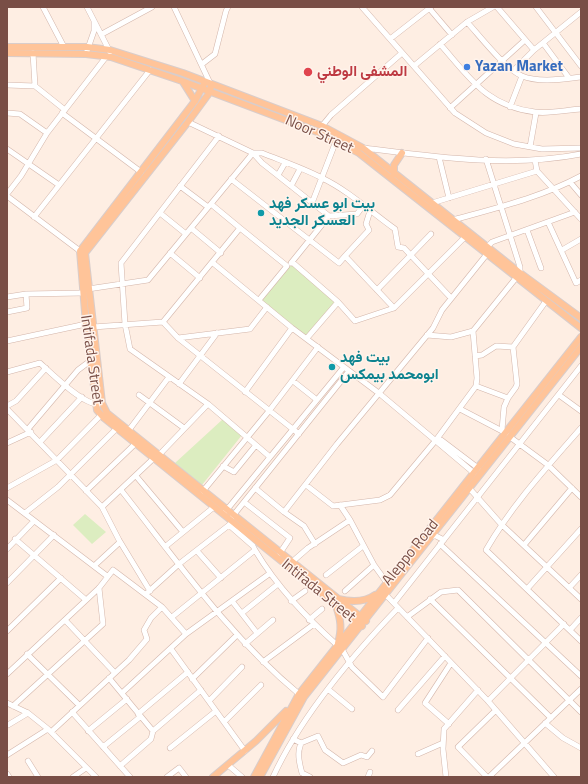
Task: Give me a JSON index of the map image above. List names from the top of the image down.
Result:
{
  "streets": {
    "main road": ["Noor Street", "Intifada Street", "Aleppo Road"]
  },
  "crossings": [
    ["Noor Street", "Intifada Street"],
    ["Intifada Street", "Aleppo Road"]
  ],
  "places": [
    "Yazan Market",
    "المشفى الوطني",
    "بيت ابو عسكر فهد العسكر الجديد",
    "بيت فهد ابومحمد بيمكس"
  ]
}
